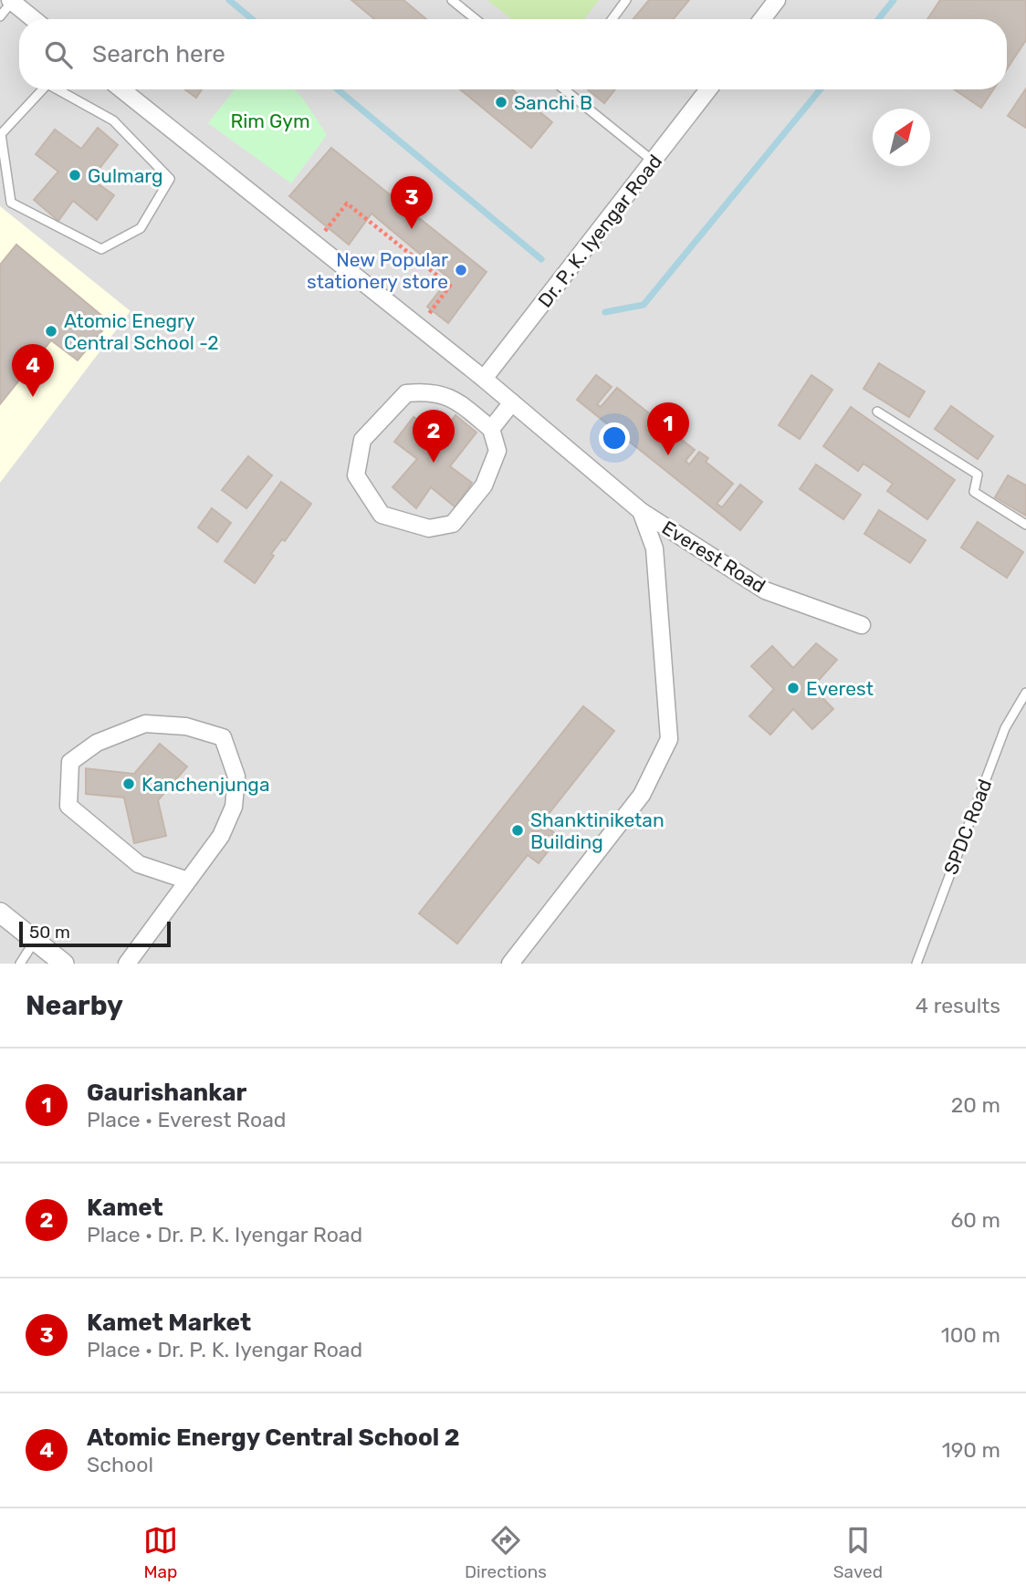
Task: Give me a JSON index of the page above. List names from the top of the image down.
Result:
{
  "streets": {
    "street": ["Dr. P. K. Iyengar Road", "Everest Road"],
    "lane": ["SPDC Road"]
  },
  "crossings": [
    ["Dr. P. K. Iyengar Road", "Everest Road"]
  ],
  "parks": ["Rim Gym"],
  "places": [
    "Sanchi B",
    "Gulmarg",
    "New Popular stationery store",
    "Atomic Enegry Central School -2",
    "Everest",
    "Kanchenjunga",
    "Shanktiniketan Building"
  ],
  "scale_bar": "50 m",
  "north": "top right",
  "page": {
    "search": "Search here",
    "pins": [
      "3",
      "4",
      "1",
      "2"
    ],
    "scale": "50 m",
    "heading": ["Nearby", "4 results"],
    "list": [
      {
        "mark": "1",
        "name": "Gaurishankar",
        "note": "Place · Everest Road",
        "value": "20 m"
      },
      {
        "mark": "2",
        "name": "Kamet",
        "note": "Place · Dr. P. K. Iyengar Road",
        "value": "60 m"
      },
      {
        "mark": "3",
        "name": "Kamet Market",
        "note": "Place · Dr. P. K. Iyengar Road",
        "value": "100 m"
      },
      {
        "mark": "4",
        "name": "Atomic Energy Central School 2",
        "note": "School",
        "value": "190 m"
      }
    ],
    "nav": ["Map", "Directions", "Saved"]
  }
}
